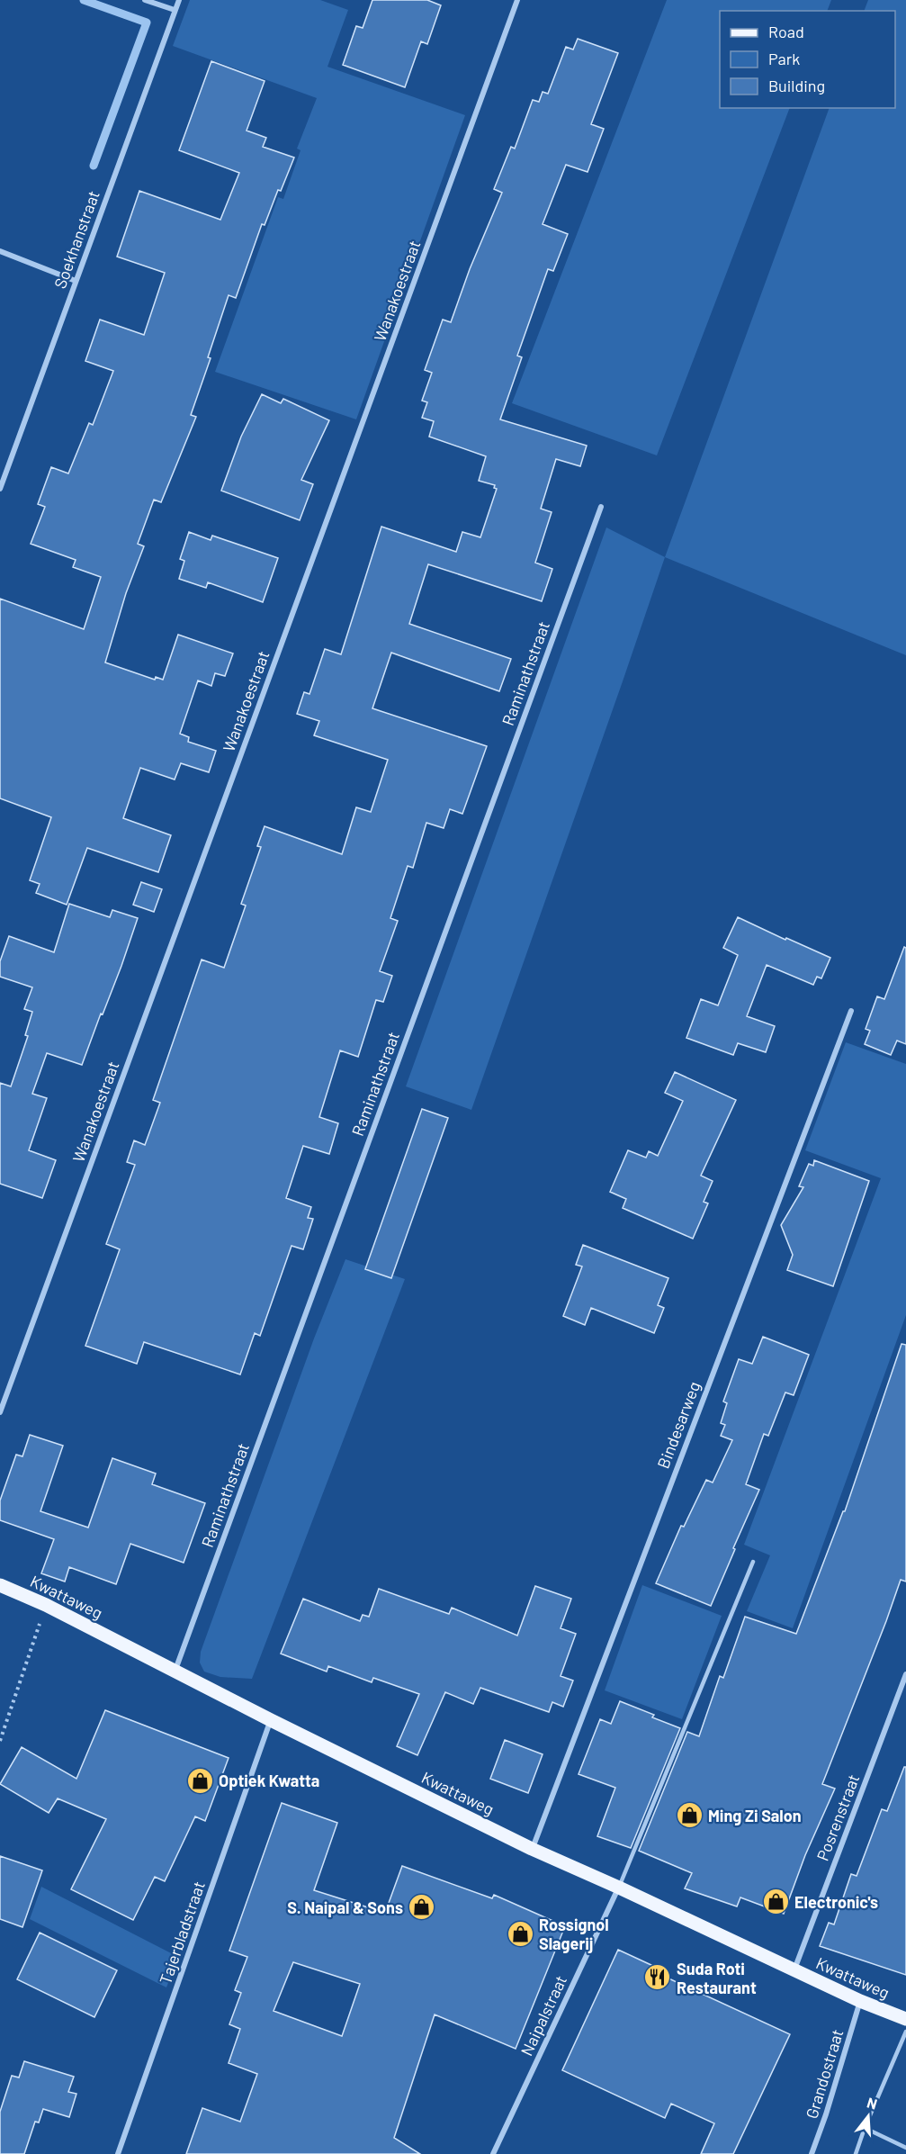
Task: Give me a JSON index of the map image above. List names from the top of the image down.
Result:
{
  "streets": {
    "main road": ["Kwattaweg"],
    "street": [
      "Soekhanstraat",
      "Wanakoestraat",
      "Raminathstraat",
      "Bindesarweg",
      "Posrenstraat",
      "Tajerbladstraat",
      "Naipalstraat",
      "Grandostraat"
    ]
  },
  "crossings": [
    ["Raminathstraat", "Kwattaweg"],
    ["Bindesarweg", "Kwattaweg"],
    ["Kwattaweg", "Posrenstraat"],
    ["Kwattaweg", "Tajerbladstraat"],
    ["Kwattaweg", "Naipalstraat"],
    ["Kwattaweg", "Grandostraat"]
  ],
  "places": {
    "shop": [
      "Optiek Kwatta",
      "Ming Zi Salon",
      "Electronic's",
      "S. Naipal & Sons",
      "Rossignol Slagerij"
    ],
    "restaurant": ["Suda Roti Restaurant"]
  },
  "legend": ["Road", "Park", "Building"],
  "north": "top"
}
